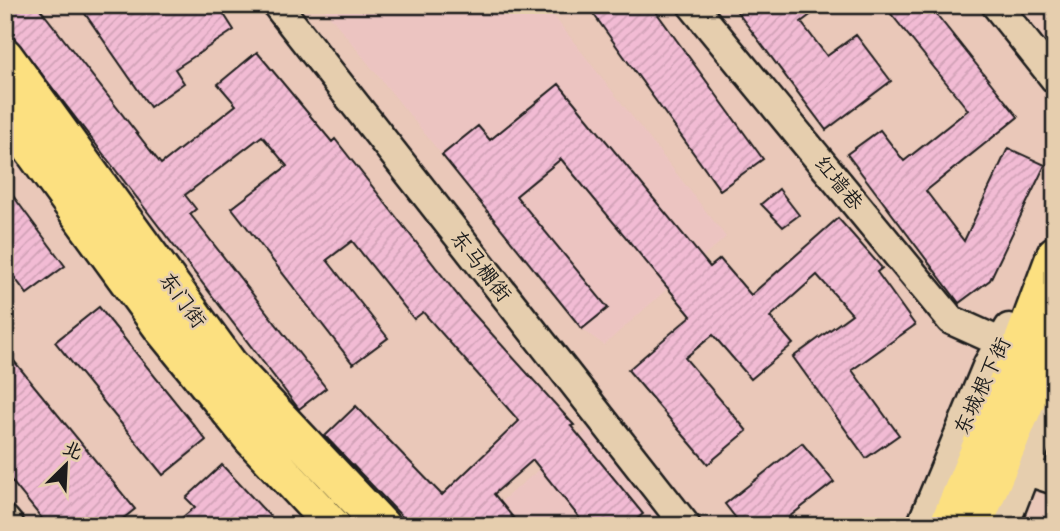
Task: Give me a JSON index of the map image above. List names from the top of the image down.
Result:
{
  "streets": {
    "main road": ["东门街"],
    "street": ["红墙巷", "东马棚街", "东城根下街"]
  },
  "crossings": [
    ["红墙巷", "东城根下街"]
  ],
  "north": "top right"
}
